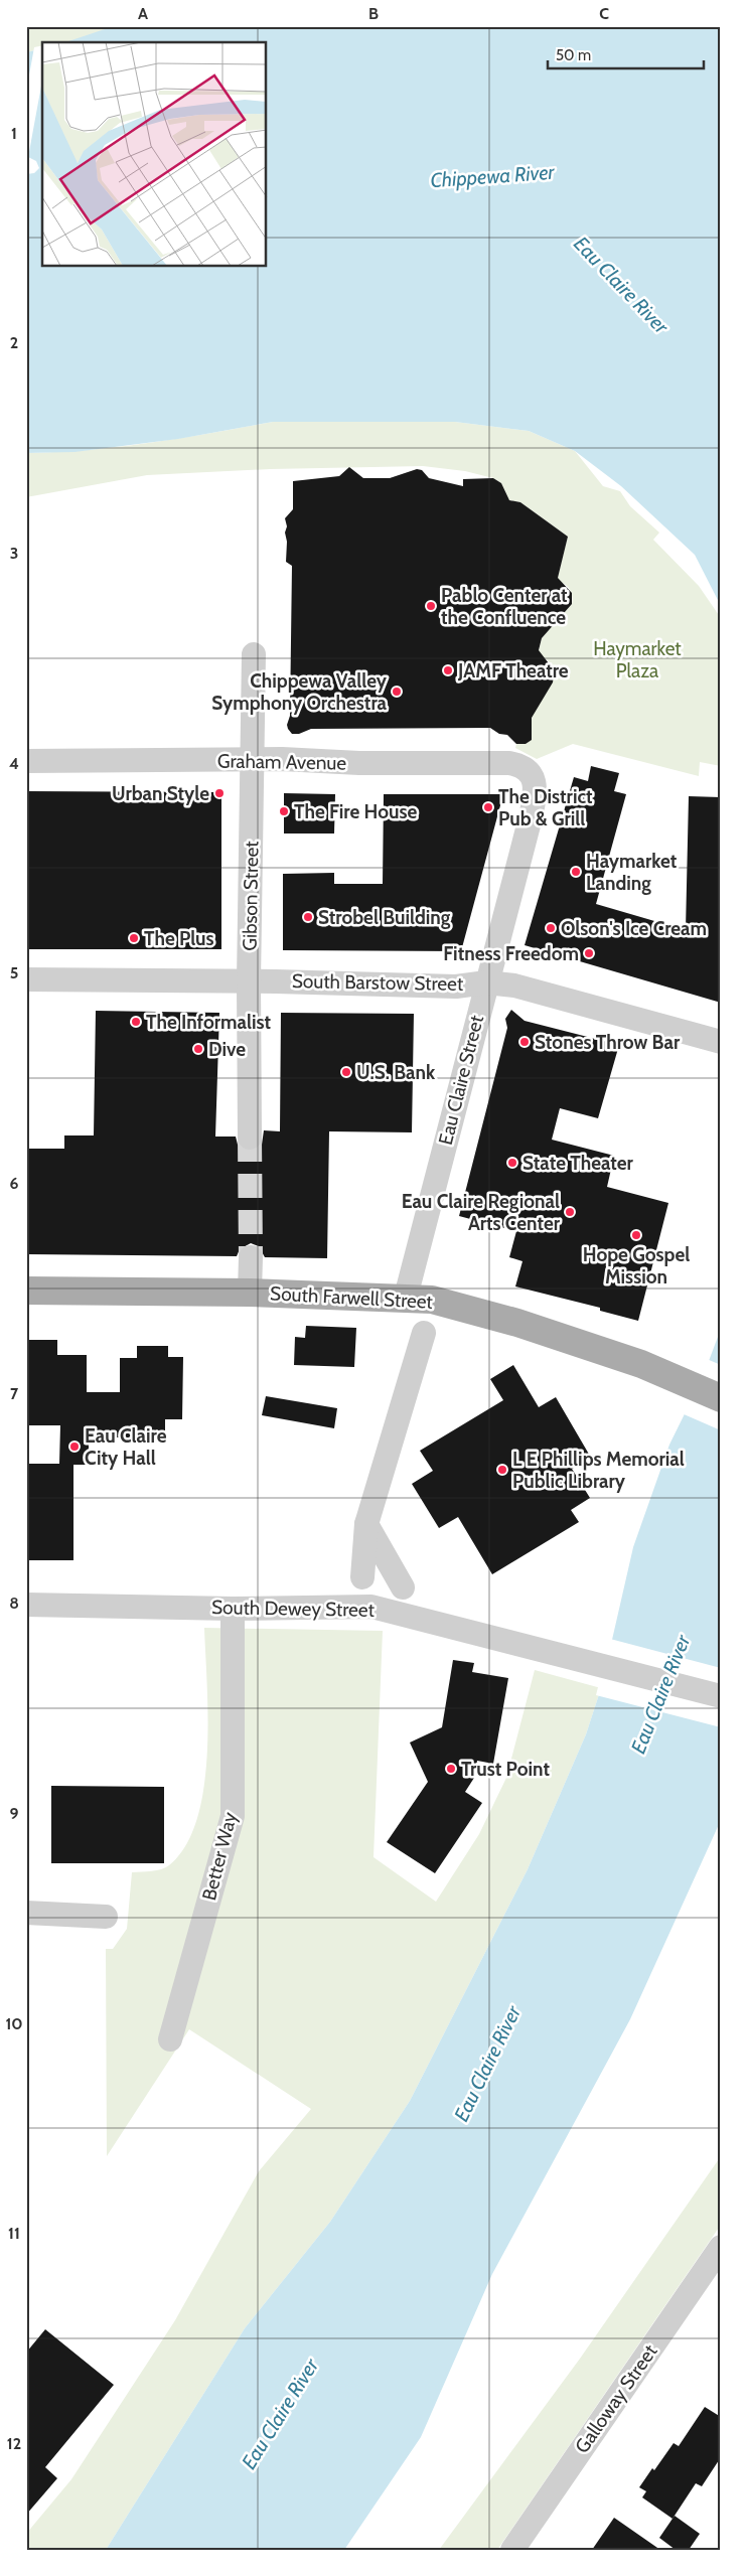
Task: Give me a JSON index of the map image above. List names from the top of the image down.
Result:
{
  "streets": {
    "main road": ["South Farwell Street"],
    "street": [
      "Graham Avenue",
      "Gibson Street",
      "South Barstow Street",
      "Eau Claire Street",
      "South Dewey Street",
      "Better Way",
      "Galloway Street"
    ]
  },
  "crossings": [
    ["Graham Avenue", "Gibson Street"],
    ["Graham Avenue", "Eau Claire Street"],
    ["Gibson Street", "South Barstow Street"],
    ["South Barstow Street", "Eau Claire Street"],
    ["Eau Claire Street", "South Farwell Street"],
    ["South Dewey Street", "Better Way"]
  ],
  "water": ["Chippewa River", "Eau Claire River"],
  "parks": ["Haymarket Plaza"],
  "places": [
    "Pablo Center at the Confluence",
    "JAMF Theatre",
    "Chippewa Valley Symphony Orchestra",
    "Urban Style",
    "The District Pub & Grill",
    "The Fire House",
    "Haymarket Landing",
    "Strobel Building",
    "Olson's Ice Cream",
    "The Plus",
    "Fitness Freedom",
    "The Informalist",
    "Stones Throw Bar",
    "Dive",
    "U.S. Bank",
    "State Theater",
    "Eau Claire Regional Arts Center",
    "Hope Gospel Mission",
    "Eau Claire City Hall",
    "L E Phillips Memorial Public Library",
    "Trust Point"
  ],
  "scale_bar": "50 m",
  "grid": {
    "columns": ["A", "B", "C"],
    "rows": [
      "1",
      "2",
      "3",
      "4",
      "5",
      "6",
      "7",
      "8",
      "9",
      "10",
      "11",
      "12"
    ]
  }
}
